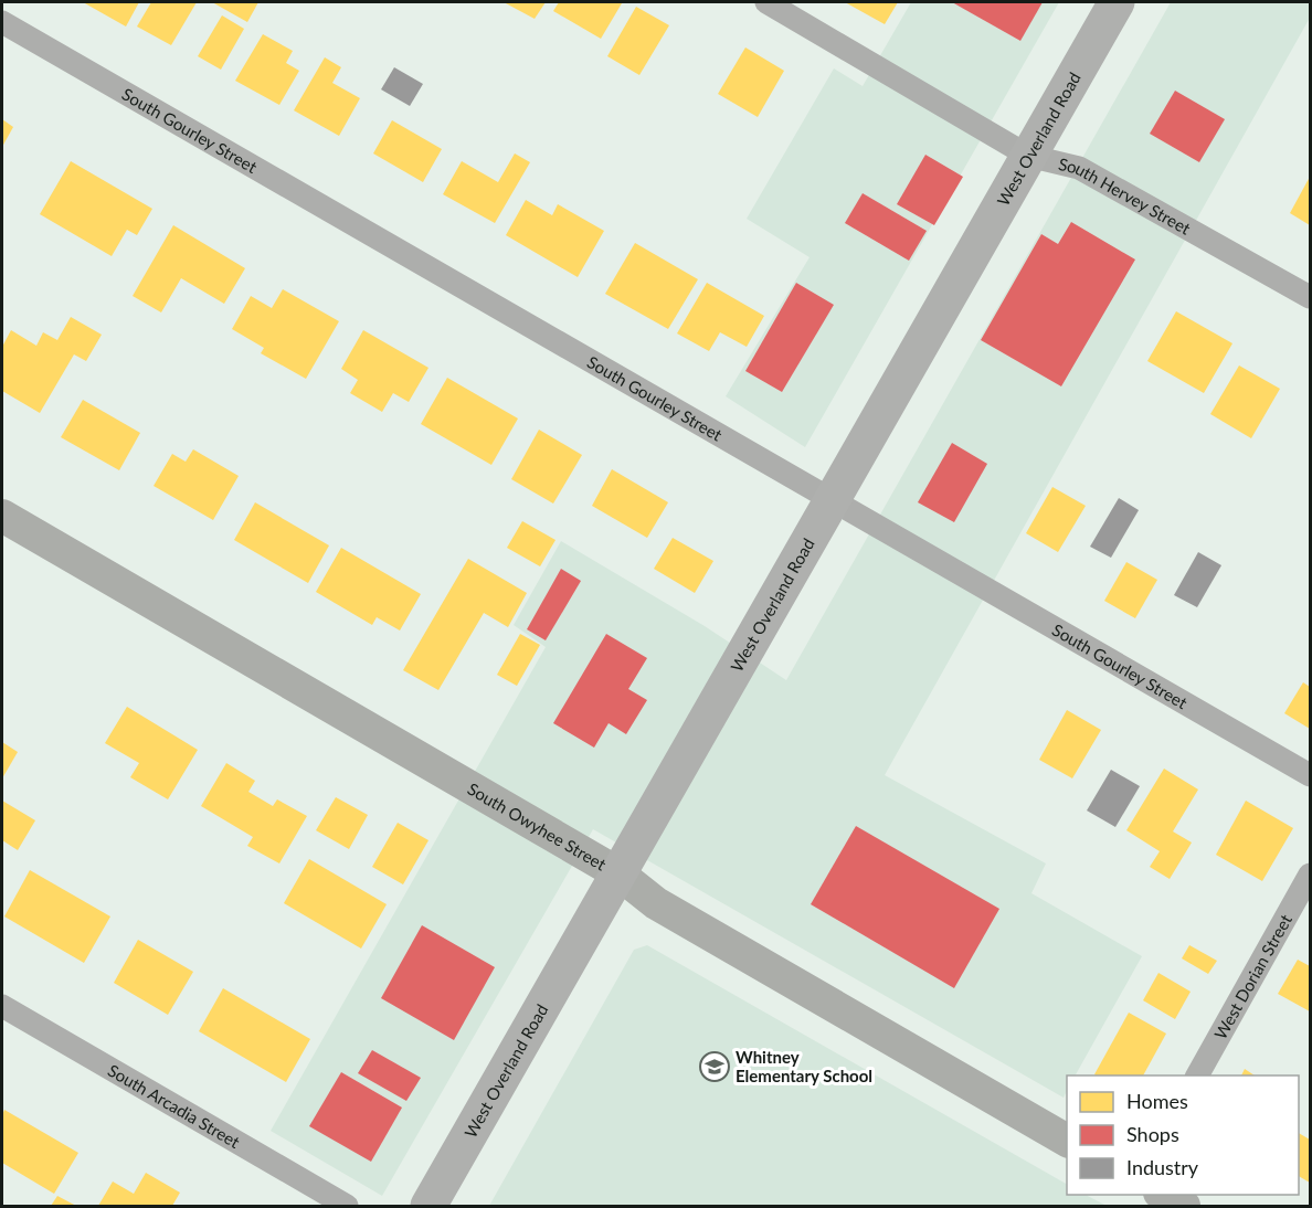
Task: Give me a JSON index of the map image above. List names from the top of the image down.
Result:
{
  "streets": {
    "main road": ["West Overland Road"],
    "street": [
      "South Gourley Street",
      "South Hervey Street",
      "South Owyhee Street",
      "West Dorian Street",
      "South Arcadia Street"
    ]
  },
  "crossings": [
    ["South Gourley Street", "West Overland Road"],
    ["West Overland Road", "South Hervey Street"],
    ["West Overland Road", "South Owyhee Street"]
  ],
  "places": {
    "school or university": ["Whitney Elementary School"]
  },
  "legend": ["Homes", "Shops", "Industry"]
}
